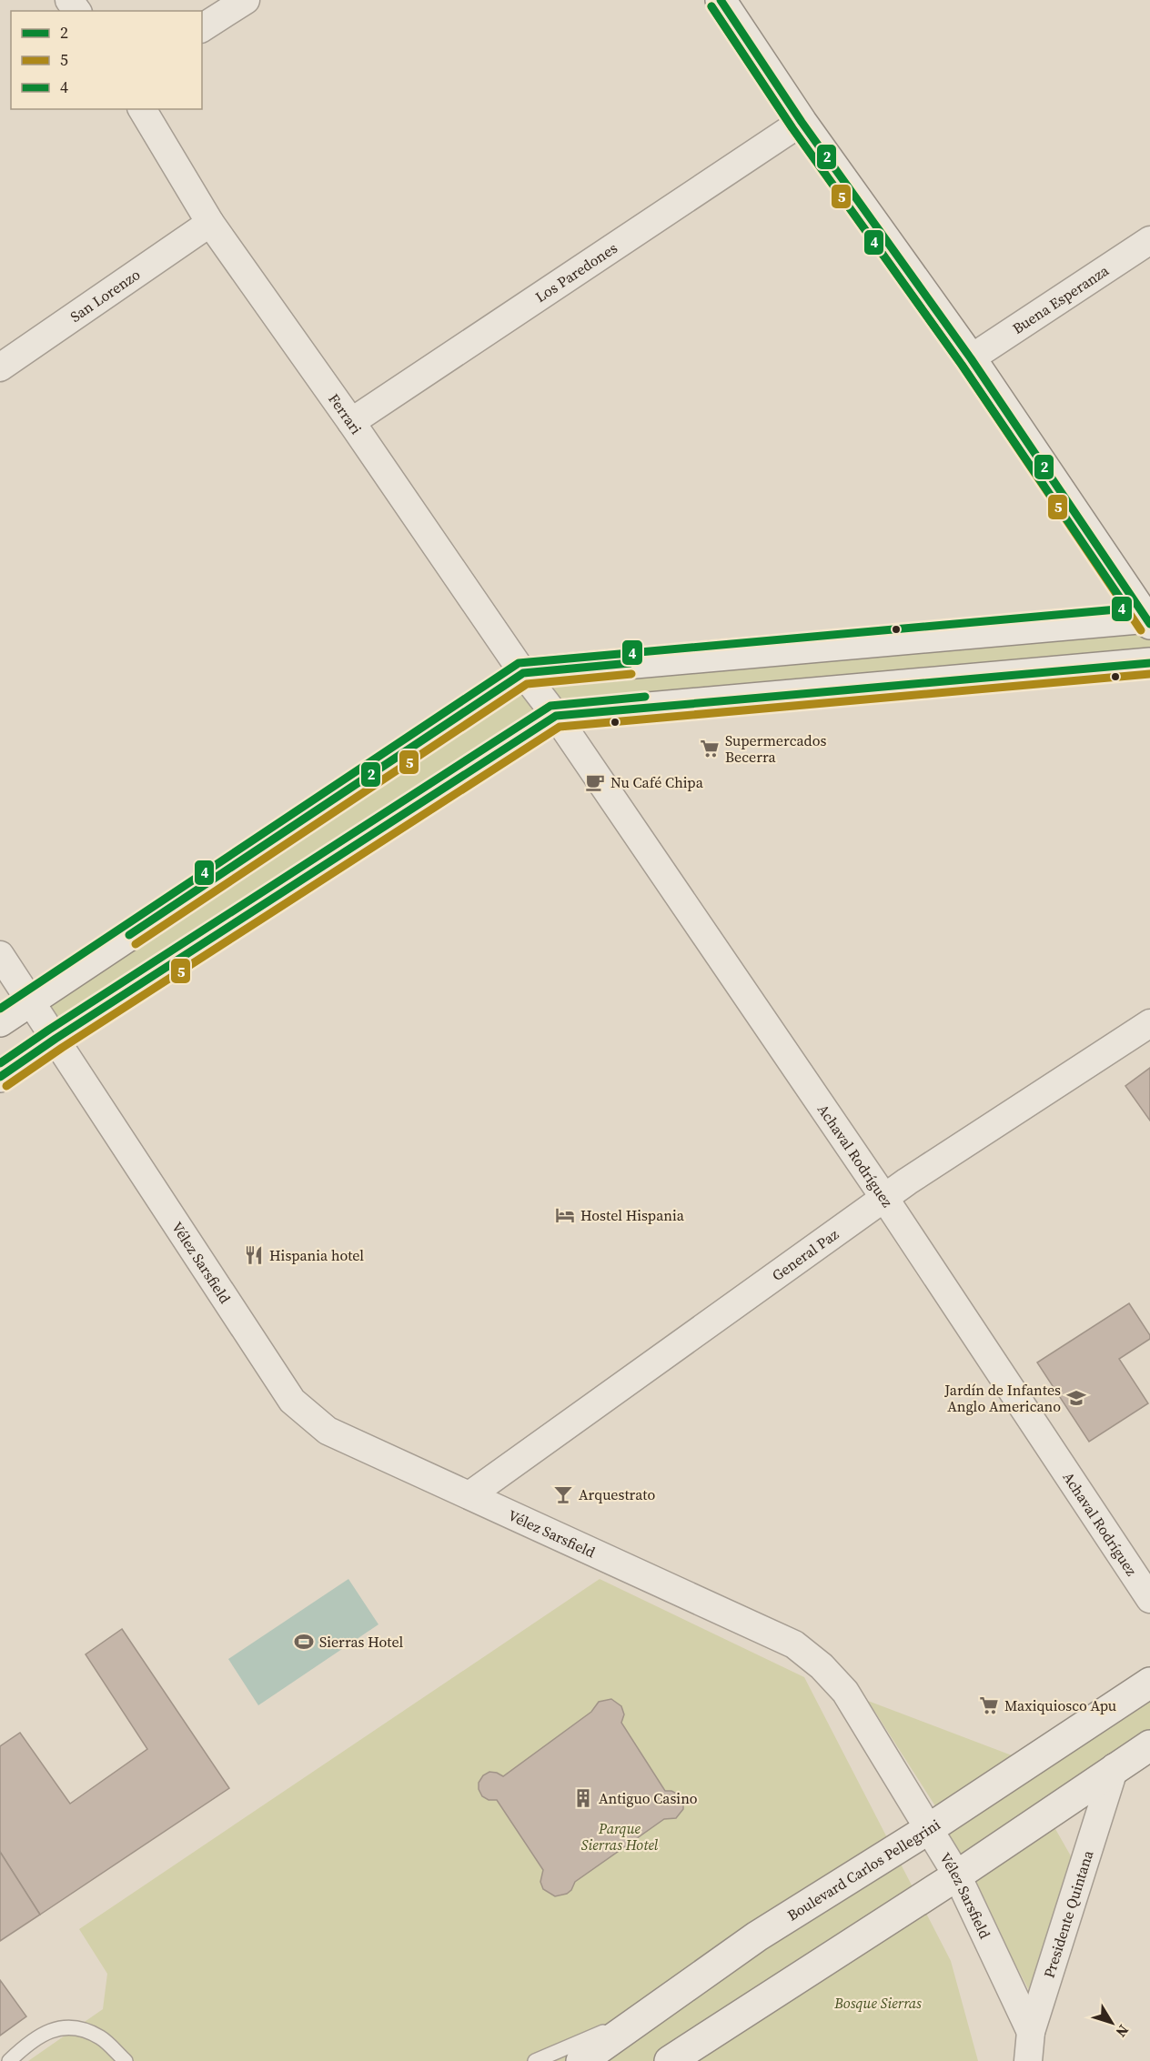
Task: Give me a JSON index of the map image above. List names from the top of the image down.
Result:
{
  "streets": {
    "street": [
      "Los Paredones",
      "San Lorenzo",
      "Buena Esperanza",
      "Ferrari",
      "Achaval Rodríguez",
      "General Paz",
      "Vélez Sarsfield",
      "Boulevard Carlos Pellegrini",
      "Presidente Quintana"
    ]
  },
  "crossings": [
    ["Los Paredones", "Ferrari"],
    ["San Lorenzo", "Ferrari"],
    ["Ferrari", "Achaval Rodríguez"],
    ["Achaval Rodríguez", "General Paz"],
    ["General Paz", "Vélez Sarsfield"],
    ["Vélez Sarsfield", "Boulevard Carlos Pellegrini"],
    ["Vélez Sarsfield", "Presidente Quintana"]
  ],
  "parks": ["Parque Sierras Hotel", "Bosque Sierras"],
  "places": {
    "supermarket": ["Supermercados Becerra", "Maxiquiosco Apu"],
    "cafe": ["Nu Café Chipa"],
    "hotel": ["Hostel Hispania"],
    "restaurant": ["Hispania hotel"],
    "school or university": ["Jardín de Infantes Anglo Americano"],
    "bar": ["Arquestrato"],
    "sports": ["Sierras Hotel"],
    "building": ["Antiguo Casino"]
  },
  "lines": ["transit line 2", "transit line 5", "transit line 4"],
  "legend": ["2", "5", "4"],
  "north": "bottom right"
}
